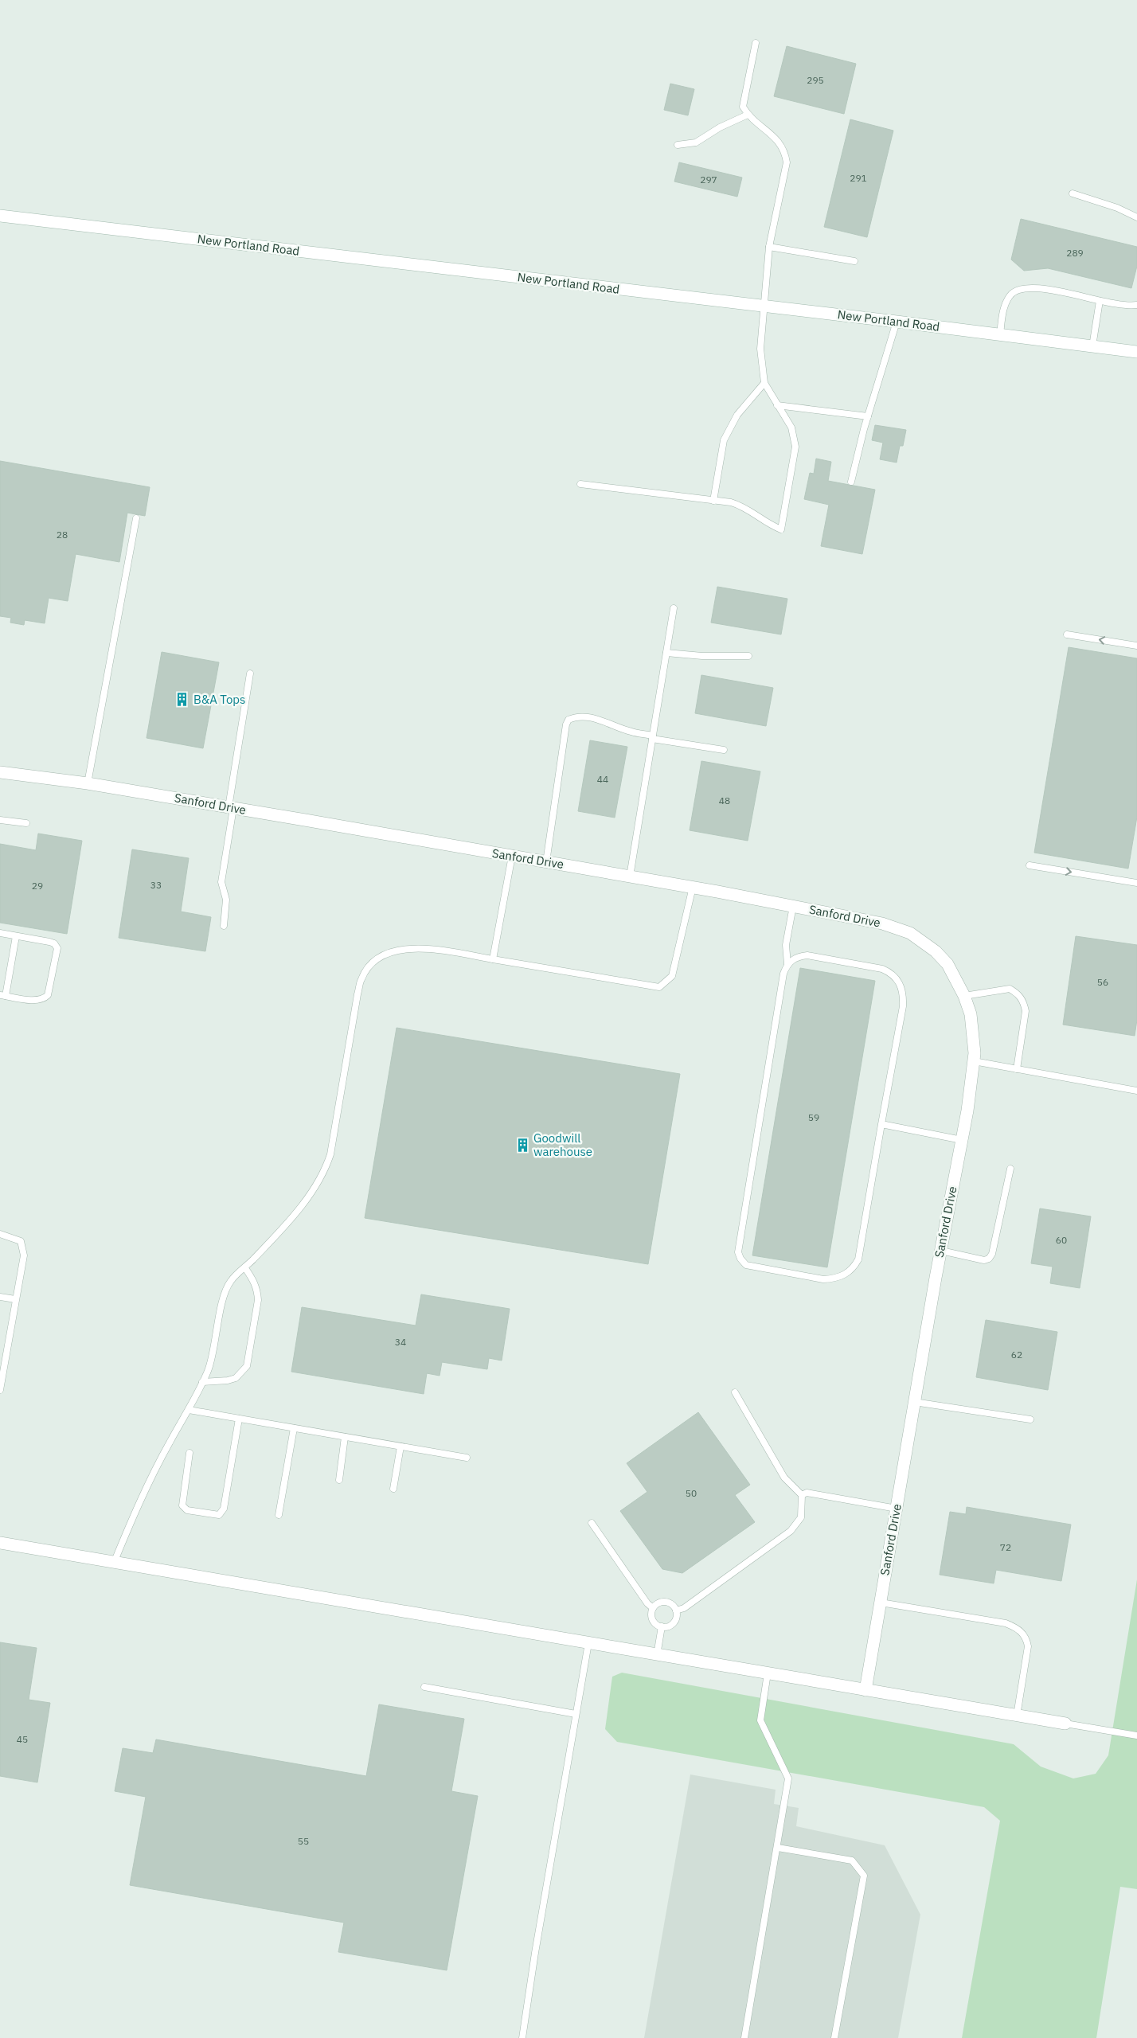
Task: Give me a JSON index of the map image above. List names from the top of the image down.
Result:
{
  "streets": {
    "street": ["New Portland Road", "Sanford Drive"]
  },
  "places": {
    "building": ["B&A Tops", "Goodwill warehouse"]
  },
  "house_numbers": [
    "295",
    "291",
    "297",
    "289",
    "28",
    "44",
    "48",
    "33",
    "29",
    "56",
    "59",
    "60",
    "34",
    "62",
    "50",
    "72",
    "45",
    "55"
  ]
}
